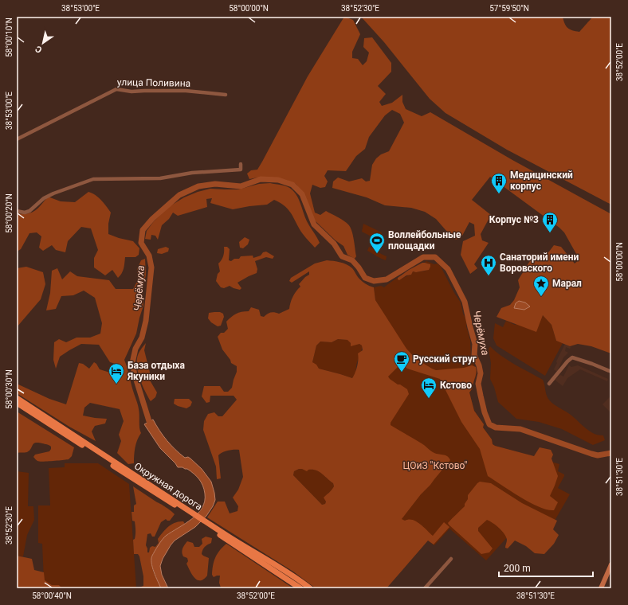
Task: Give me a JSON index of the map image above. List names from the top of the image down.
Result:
{
  "streets": {
    "main road": ["Окружная дорога"],
    "street": ["улица Поливина"]
  },
  "water": ["Черёмуха"],
  "parks": ["ЦОиЗ \"Кстово\""],
  "places": {
    "building": ["Медицинский корпус", "Корпус №3"],
    "sports": ["Воллейбольные площадки"],
    "hospital": ["Санаторий имени Воровского"],
    "place": ["Марал"],
    "cafe": ["Русский струг"],
    "hotel": ["База отдыха Якуники", "Кстово"]
  },
  "scale_bar": "200 m",
  "north": "bottom left",
  "coordinates": [
    "38°53'00\"E",
    "58°00'00\"N",
    "38°52'30\"E",
    "57°59'50\"N",
    "58°00'10\"N",
    "38°52'00\"E",
    "58°00'20\"N",
    "58°00'30\"N",
    "38°51'30\"E",
    "58°00'40\"N"
  ]
}
